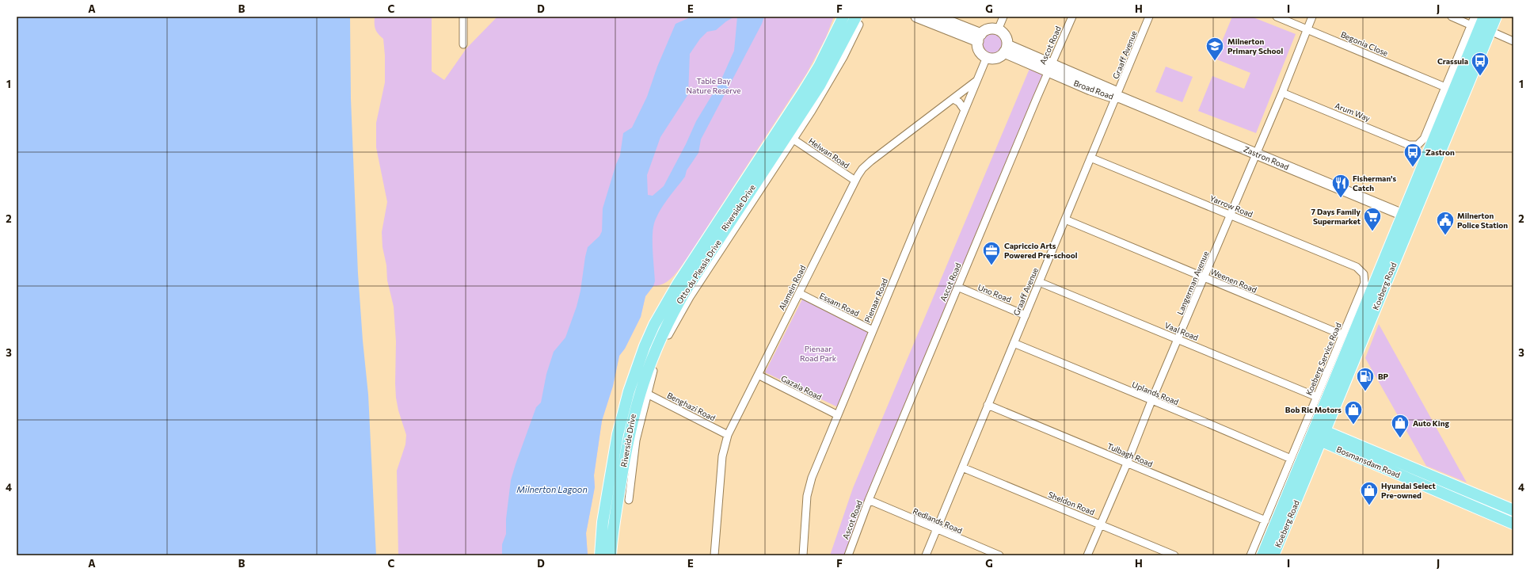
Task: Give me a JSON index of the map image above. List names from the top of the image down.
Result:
{
  "streets": {
    "main road": ["Otto du Plessis Drive", "Koeberg Road", "Bosmansdam Road"],
    "street": [
      "Begonia Close",
      "Ascot Road",
      "Graaff Avenue",
      "Broad Road",
      "Arum Way",
      "Helwan Road",
      "Zastron Road",
      "Yarrow Road",
      "Riverside Drive",
      "Weenen Road",
      "Langerman Avenue",
      "Alamein Road",
      "Uno Road",
      "Pienaar Road",
      "Essam Road",
      "Vaal Road",
      "Koeberg Service Road",
      "Gazala Road",
      "Uplands Road",
      "Benghazi Road",
      "Tulbagh Road",
      "Sheldon Road",
      "Redlands Road"
    ]
  },
  "crossings": [
    ["Begonia Close", "Arum Way"],
    ["Begonia Close", "Langerman Avenue"],
    ["Ascot Road", "Broad Road"],
    ["Ascot Road", "Uno Road"],
    ["Ascot Road", "Redlands Road"],
    ["Graaff Avenue", "Broad Road"],
    ["Graaff Avenue", "Zastron Road"],
    ["Graaff Avenue", "Yarrow Road"],
    ["Graaff Avenue", "Weenen Road"],
    ["Graaff Avenue", "Uno Road"],
    ["Graaff Avenue", "Vaal Road"],
    ["Graaff Avenue", "Uplands Road"],
    ["Graaff Avenue", "Tulbagh Road"],
    ["Graaff Avenue", "Sheldon Road"],
    ["Graaff Avenue", "Redlands Road"],
    ["Broad Road", "Zastron Road"],
    ["Broad Road", "Pienaar Road"],
    ["Arum Way", "Langerman Avenue"],
    ["Helwan Road", "Riverside Drive"],
    ["Helwan Road", "Alamein Road"],
    ["Zastron Road", "Langerman Avenue"],
    ["Zastron Road", "Koeberg Road"],
    ["Yarrow Road", "Langerman Avenue"],
    ["Yarrow Road", "Koeberg Service Road"],
    ["Riverside Drive", "Otto du Plessis Drive"],
    ["Riverside Drive", "Benghazi Road"],
    ["Weenen Road", "Langerman Avenue"],
    ["Weenen Road", "Koeberg Service Road"],
    ["Langerman Avenue", "Vaal Road"],
    ["Langerman Avenue", "Uplands Road"],
    ["Langerman Avenue", "Tulbagh Road"],
    ["Langerman Avenue", "Sheldon Road"],
    ["Koeberg Road", "Bosmansdam Road"],
    ["Alamein Road", "Pienaar Road"],
    ["Alamein Road", "Essam Road"],
    ["Alamein Road", "Gazala Road"],
    ["Alamein Road", "Benghazi Road"],
    ["Pienaar Road", "Essam Road"],
    ["Pienaar Road", "Gazala Road"],
    ["Vaal Road", "Koeberg Service Road"],
    ["Koeberg Service Road", "Uplands Road"],
    ["Koeberg Service Road", "Tulbagh Road"]
  ],
  "water": ["Milnerton Lagoon"],
  "parks": ["Table Bay Nature Reserve", "Pienaar Road Park"],
  "places": {
    "school or university": ["Milnerton Primary School"],
    "bus stop": ["Crassula", "Zastron"],
    "restaurant": ["Fisherman's Catch"],
    "supermarket": ["7 Days Family Supermarket"],
    "public building": ["Milnerton Police Station"],
    "office": ["Capriccio Arts Powered Pre-school"],
    "fuel station": ["BP"],
    "shop": ["Bob Ric Motors", "Auto King", "Hyundai Select Pre-owned"]
  },
  "grid": {
    "columns": [
      "A",
      "B",
      "C",
      "D",
      "E",
      "F",
      "G",
      "H",
      "I",
      "J"
    ],
    "rows": [
      "1",
      "2",
      "3",
      "4"
    ]
  }
}
